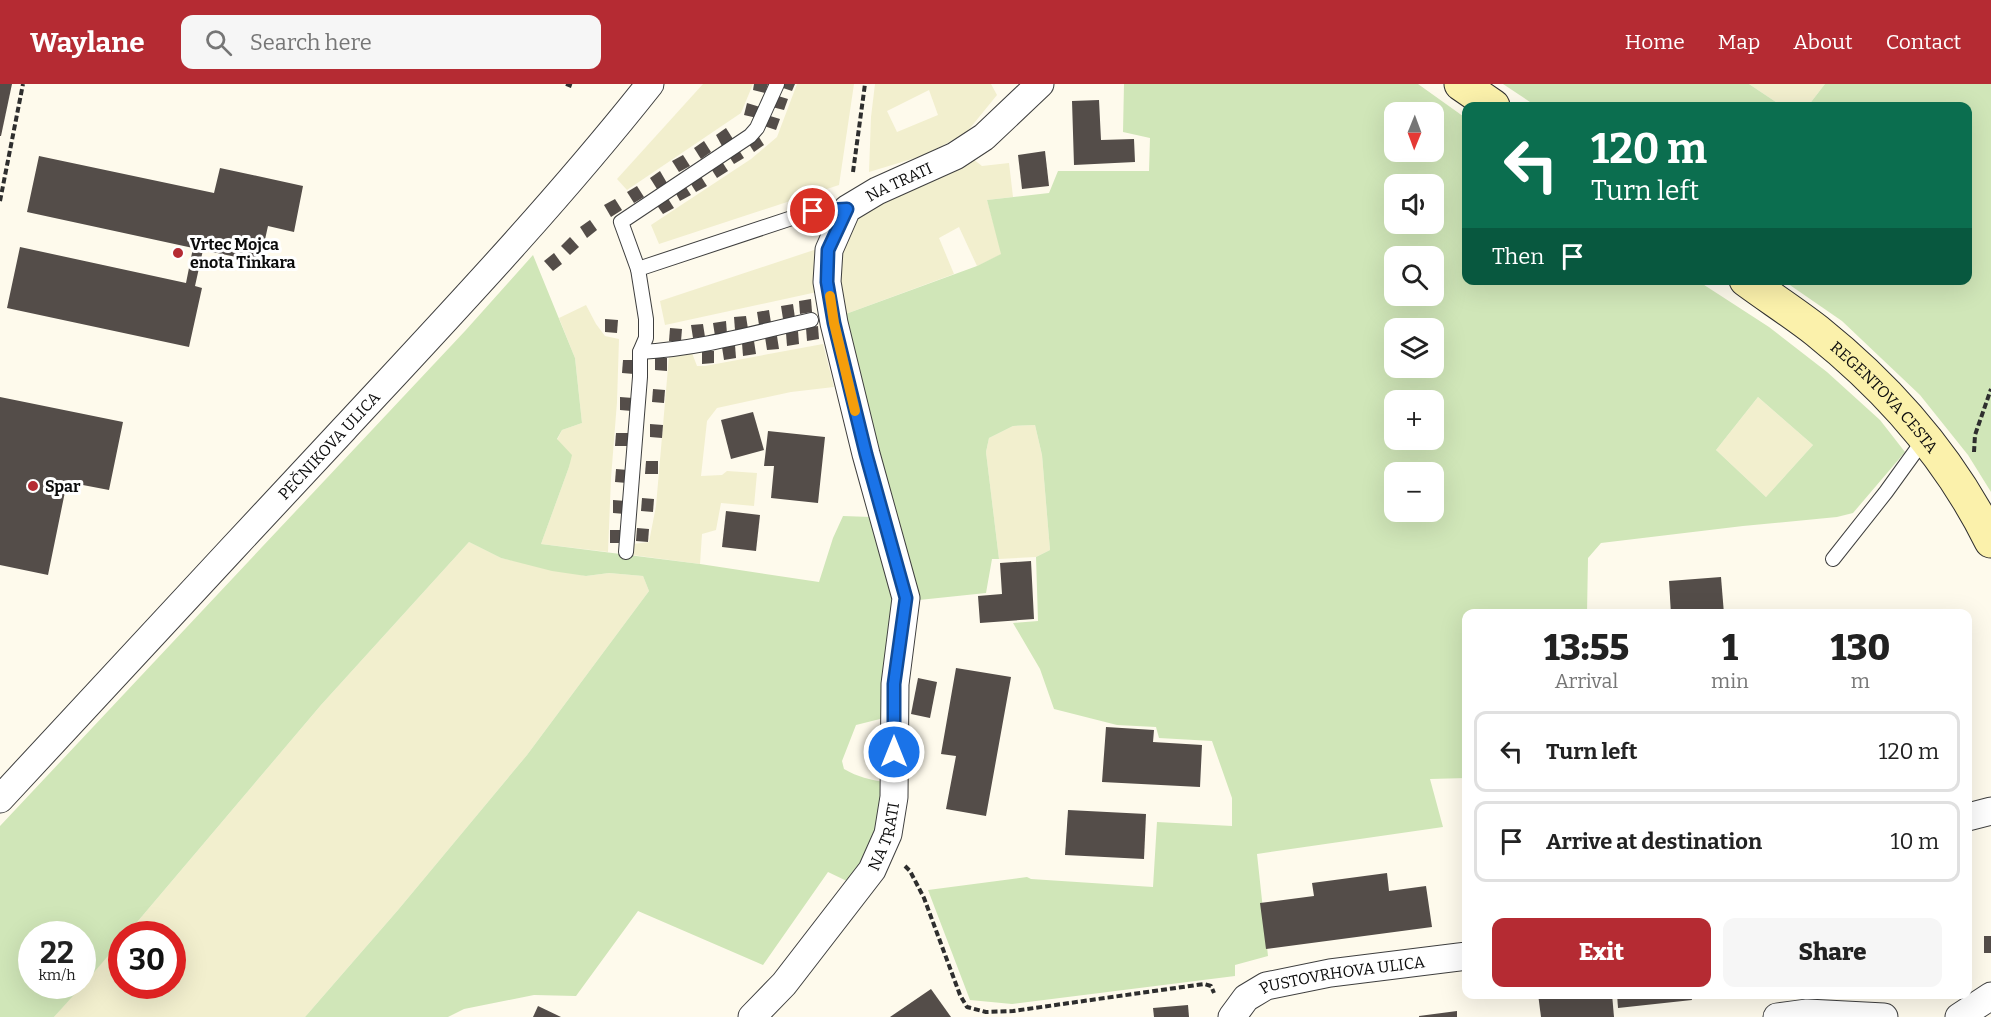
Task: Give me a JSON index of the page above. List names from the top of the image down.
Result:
{
  "streets": {
    "street": [
      "NA TRATI",
      "REGENTOVA CESTA",
      "PEČNIKOVA ULICA",
      "PUSTOVRHOVA ULICA"
    ]
  },
  "places": ["Vrtec Mojca enota Tinkara", "Spar"],
  "north": "bottom",
  "page": {
    "header": "Waylane",
    "search": "Search here",
    "nav": [
      "Home",
      "Map",
      "About",
      "Contact"
    ],
    "map_buttons": ["+", "−"],
    "turn": ["120 m", "Turn left"],
    "then": "Then",
    "eta": [
      "13:55",
      "Arrival",
      "1",
      "min",
      "130",
      "m"
    ],
    "list": [
      {
        "name": "Turn left",
        "value": "120 m"
      },
      {
        "name": "Arrive at destination",
        "value": "10 m"
      }
    ],
    "buttons": ["Exit", "Share"],
    "speed": "22 km/h",
    "limit": "30"
  }
}
